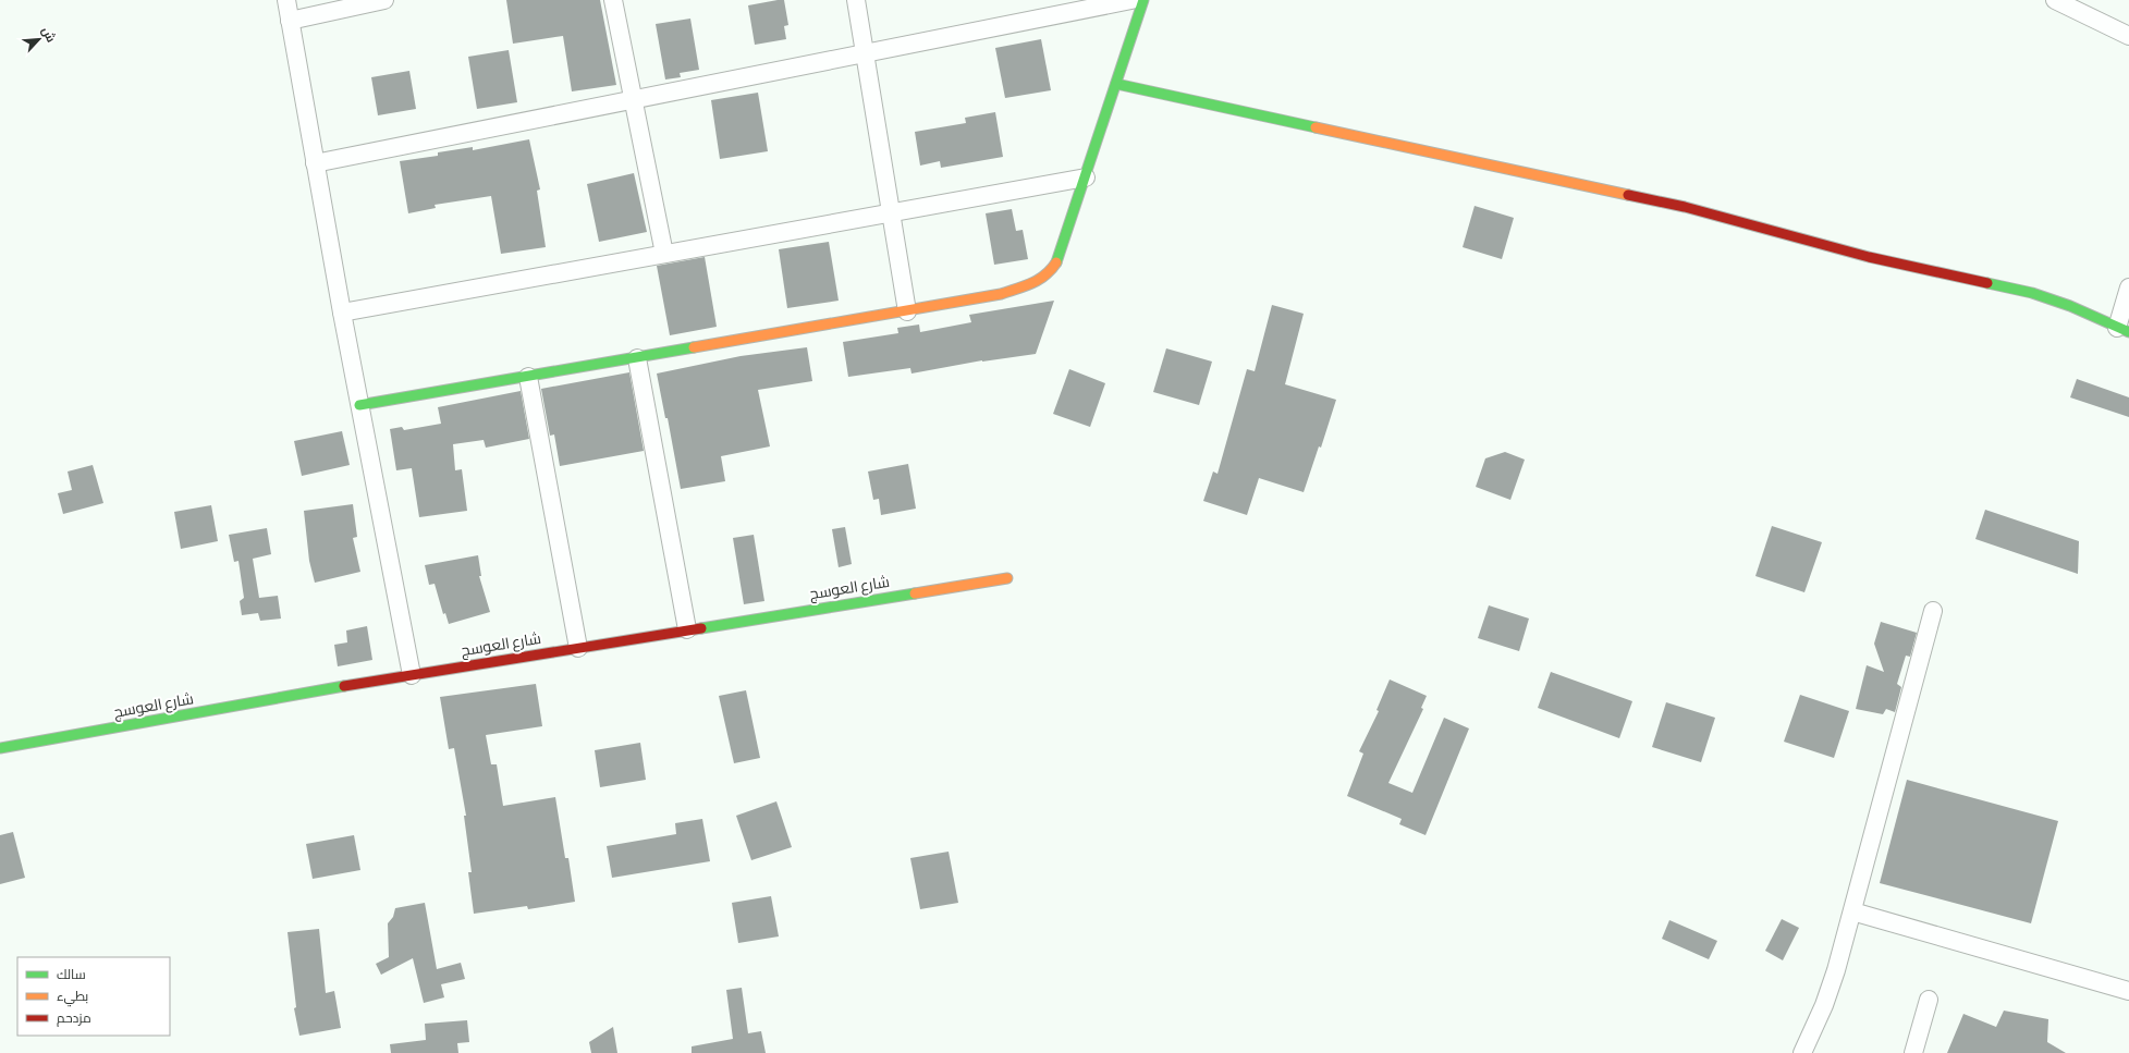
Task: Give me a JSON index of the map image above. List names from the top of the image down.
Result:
{
  "streets": {
    "street": ["شارع العوسج"]
  },
  "legend": ["سالك", "بطيء", "مزدحم"],
  "north": "top right"
}
